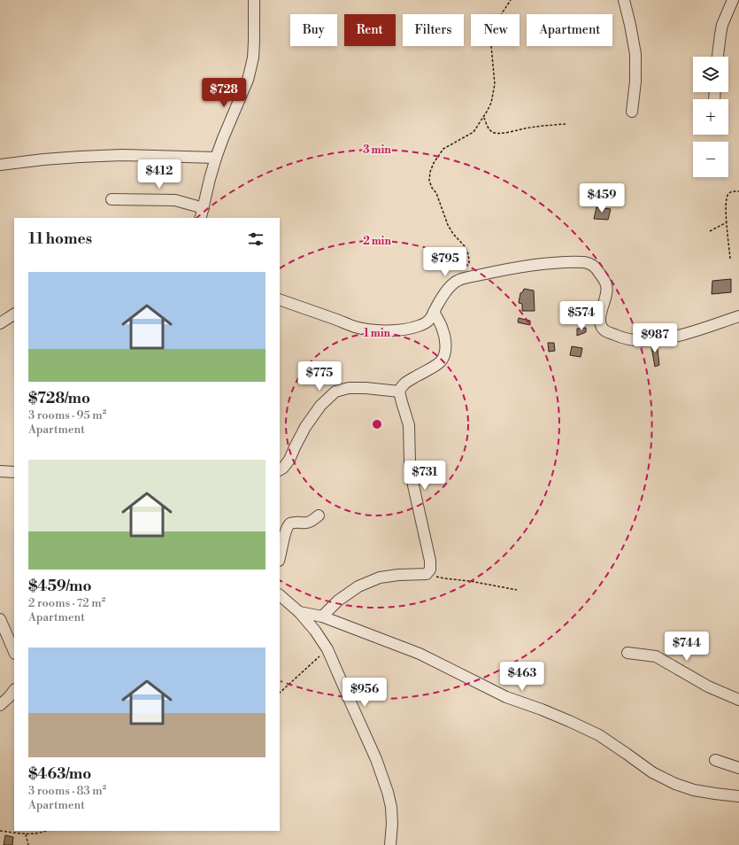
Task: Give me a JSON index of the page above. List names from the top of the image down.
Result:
{
  "page": {
    "chip": [
      "Buy",
      "Rent",
      "Filters",
      "New",
      "Apartment"
    ],
    "map_buttons": ["+", "−"],
    "price": [
      "$728",
      "$412",
      "$459",
      "$795",
      "$574",
      "$987",
      "$775",
      "$731",
      "$744",
      "$463",
      "$956"
    ],
    "heading": "11 homes",
    "list": [
      {
        "name": "$728/mo",
        "note": "3 rooms · 95 m² · Apartment"
      },
      {
        "name": "$459/mo",
        "note": "2 rooms · 72 m² · Apartment"
      },
      {
        "name": "$463/mo",
        "note": "3 rooms · 83 m² · Apartment"
      }
    ]
  },
  "rings": ["3 min", "2 min", "1 min"]
}
